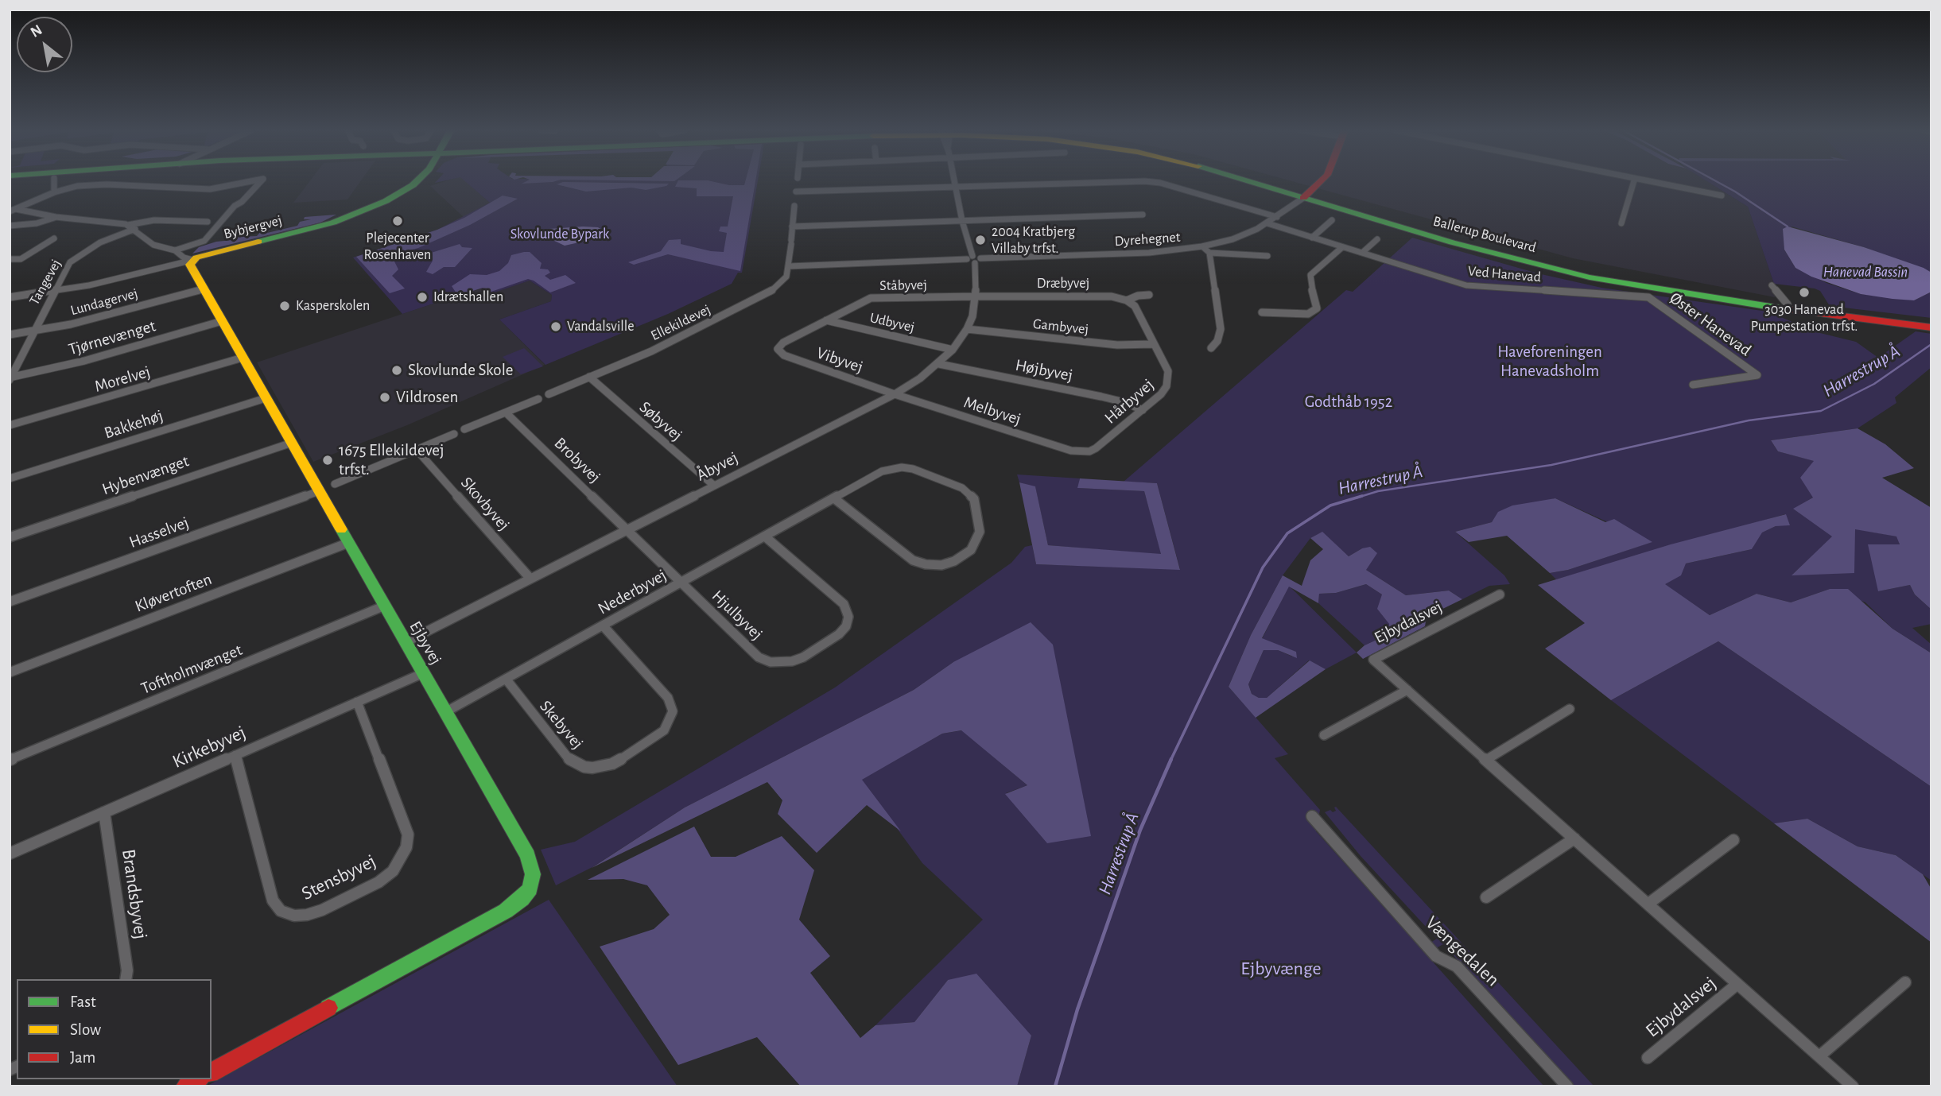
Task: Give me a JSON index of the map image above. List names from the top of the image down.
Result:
{
  "streets": {
    "street": [
      "Bybjergvej",
      "Ballerup Boulevard",
      "Dyrehegnet",
      "Ved Hanevad",
      "Tangevej",
      "Dræbyvej",
      "Ståbyvej",
      "Lundagervej",
      "Ellekildevej",
      "Udbyvej",
      "Øster Hanevad",
      "Gambyvej",
      "Tjørnevænget",
      "Vibyvej",
      "Højbyvej",
      "Morelvej",
      "Hårbyvej",
      "Melbyvej",
      "Søbyvej",
      "Bakkehøj",
      "Brobyvej",
      "Åbyvej",
      "Hybenvænget",
      "Skovbyvej",
      "Hasselvej",
      "Nederbyvej",
      "Kløvertoften",
      "Hjulbyvej",
      "Ejbydalsvej",
      "Ejbyvej",
      "Toftholmvænget",
      "Skebyvej",
      "Kirkebyvej",
      "Stensbyvej",
      "Brandsbyvej",
      "Vængedalen"
    ]
  },
  "crossings": [
    ["Bybjergvej", "Tangevej"],
    ["Bybjergvej", "Ejbyvej"],
    ["Ballerup Boulevard", "Dyrehegnet"],
    ["Dyrehegnet", "Ved Hanevad"],
    ["Dyrehegnet", "Ellekildevej"],
    ["Dyrehegnet", "Åbyvej"],
    ["Ved Hanevad", "Øster Hanevad"],
    ["Tangevej", "Lundagervej"],
    ["Tangevej", "Tjørnevænget"],
    ["Dræbyvej", "Ståbyvej"],
    ["Dræbyvej", "Hårbyvej"],
    ["Dræbyvej", "Åbyvej"],
    ["Ståbyvej", "Udbyvej"],
    ["Ståbyvej", "Vibyvej"],
    ["Ståbyvej", "Åbyvej"],
    ["Lundagervej", "Ejbyvej"],
    ["Ellekildevej", "Søbyvej"],
    ["Udbyvej", "Åbyvej"],
    ["Gambyvej", "Hårbyvej"],
    ["Gambyvej", "Åbyvej"],
    ["Tjørnevænget", "Ejbyvej"],
    ["Vibyvej", "Melbyvej"],
    ["Vibyvej", "Åbyvej"],
    ["Højbyvej", "Hårbyvej"],
    ["Højbyvej", "Åbyvej"],
    ["Morelvej", "Ejbyvej"],
    ["Hårbyvej", "Melbyvej"],
    ["Melbyvej", "Åbyvej"],
    ["Søbyvej", "Åbyvej"],
    ["Bakkehøj", "Ejbyvej"],
    ["Brobyvej", "Åbyvej"],
    ["Brobyvej", "Hjulbyvej"],
    ["Åbyvej", "Skovbyvej"],
    ["Åbyvej", "Hjulbyvej"],
    ["Åbyvej", "Ejbyvej"],
    ["Hybenvænget", "Ejbyvej"],
    ["Hasselvej", "Ejbyvej"],
    ["Nederbyvej", "Hjulbyvej"],
    ["Nederbyvej", "Ejbyvej"],
    ["Nederbyvej", "Skebyvej"],
    ["Kløvertoften", "Ejbyvej"],
    ["Ejbyvej", "Toftholmvænget"],
    ["Ejbyvej", "Kirkebyvej"],
    ["Kirkebyvej", "Stensbyvej"],
    ["Kirkebyvej", "Brandsbyvej"]
  ],
  "water": ["Hanevad Bassin", "Harrestrup Å"],
  "parks": [
    "Skovlunde Bypark",
    "Haveforeningen Hanevadsholm",
    "Godthåb 1952",
    "Ejbyvænge"
  ],
  "places": [
    "Plejecenter Rosenhaven",
    "2004 Kratbjerg Villaby trfst.",
    "3030 Hanevad Pumpestation trfst.",
    "Idrætshallen",
    "Kasperskolen",
    "Vandalsville",
    "Skovlunde Skole",
    "Vildrosen",
    "1675 Ellekildevej trfst."
  ],
  "legend": ["Fast", "Slow", "Jam"],
  "north": "top left"
}
